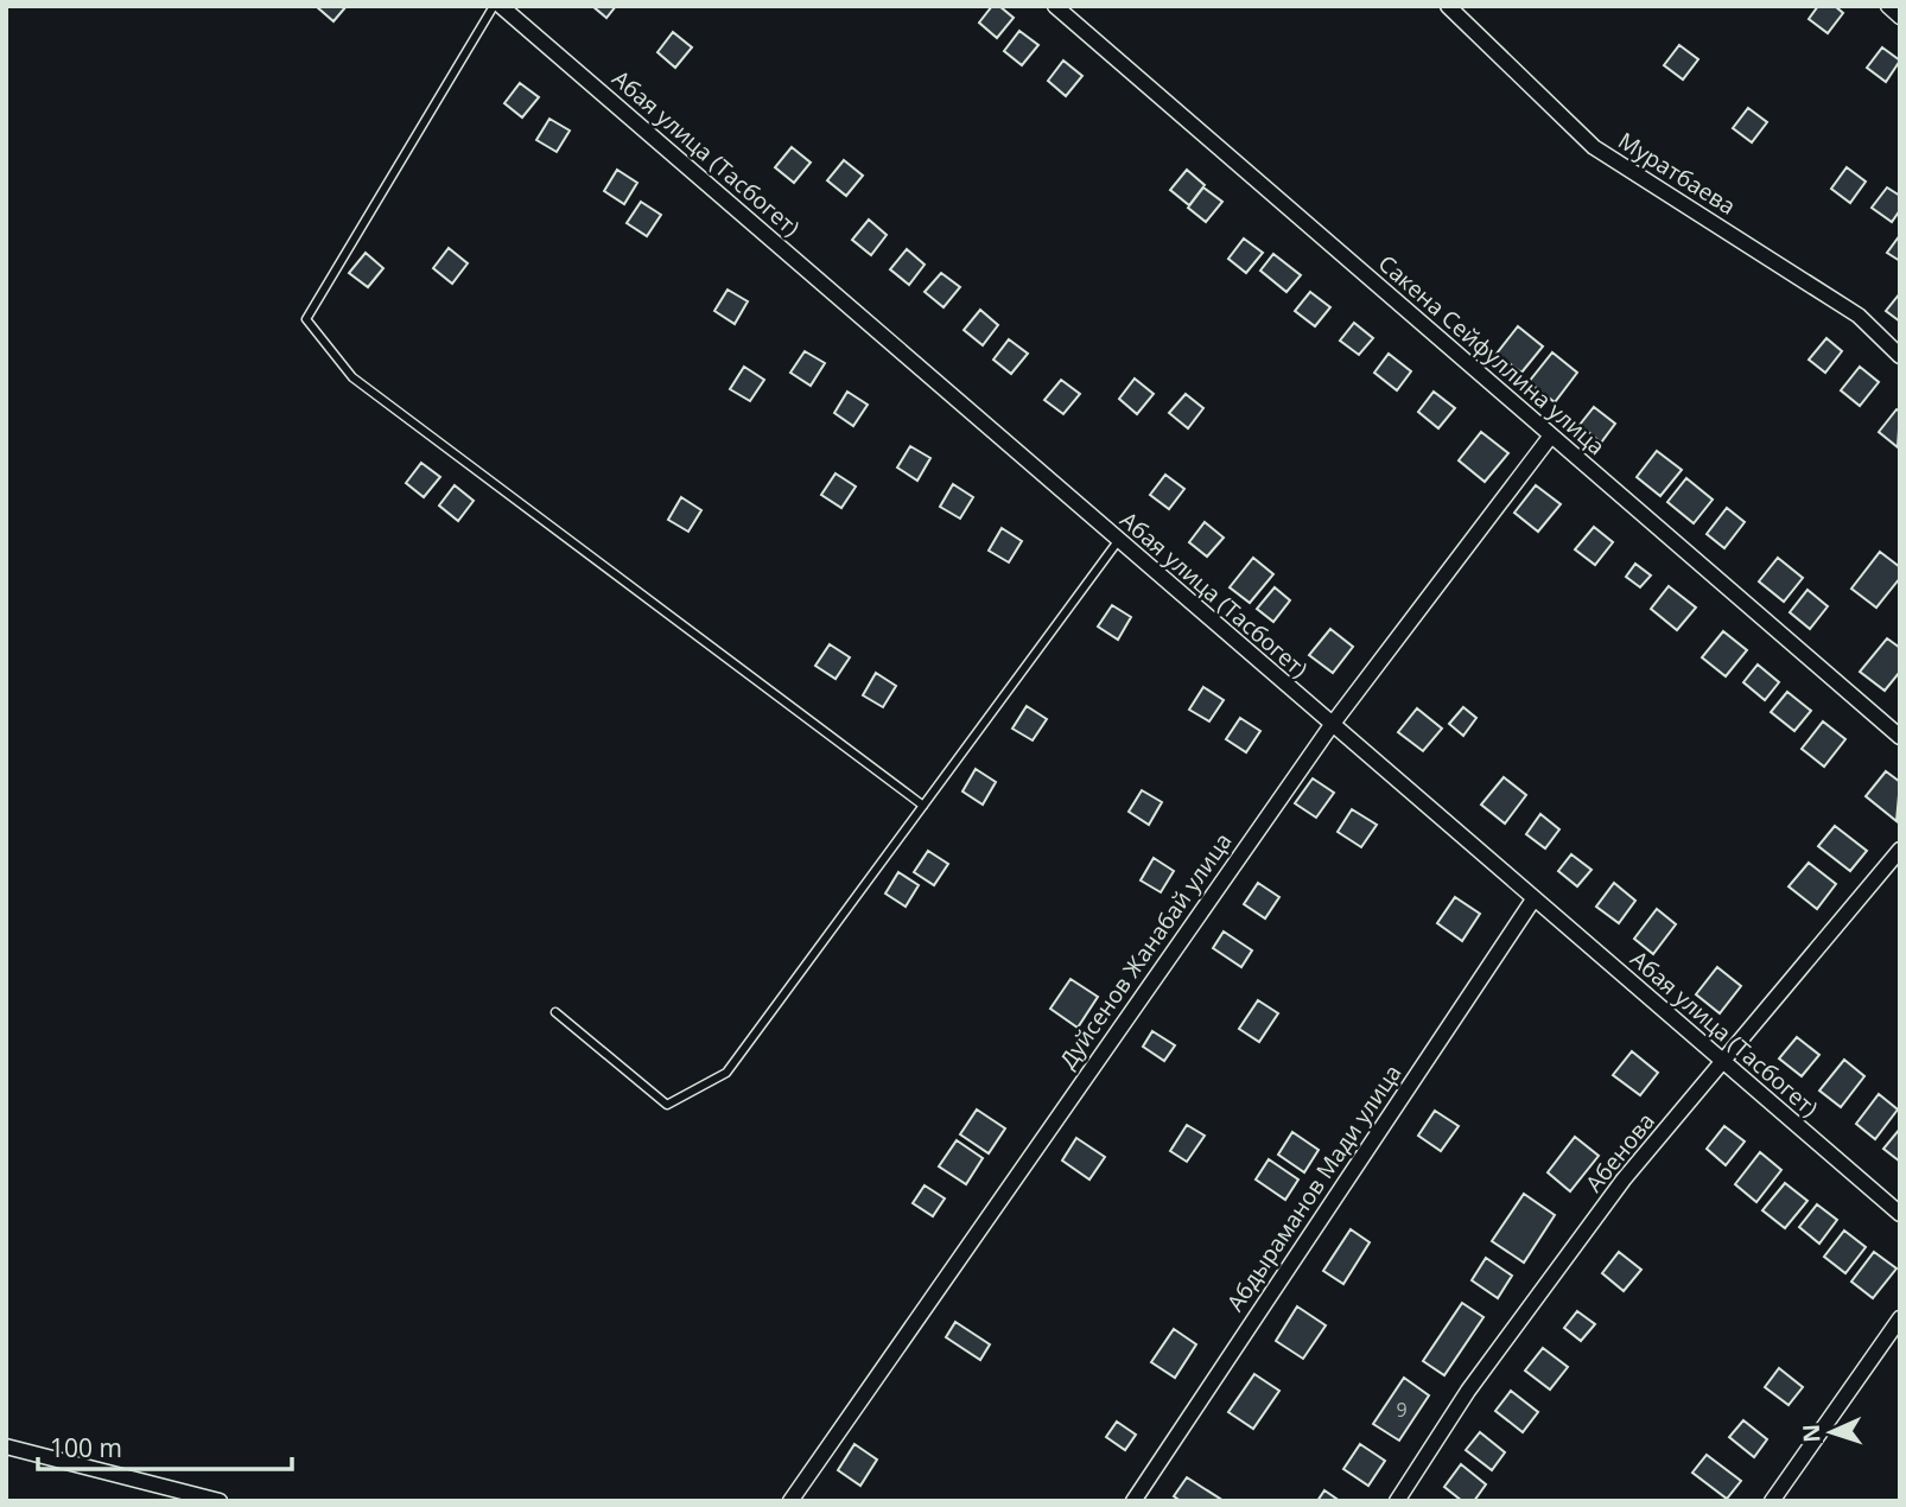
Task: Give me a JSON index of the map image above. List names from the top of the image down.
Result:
{
  "streets": {
    "street": [
      "Абая улица (Тасбогет)",
      "Муратбаева",
      "Сакена Сейфуллина улица",
      "Дуйсенов Жанабай улица",
      "Абенова",
      "Абдыраманов Мади улица"
    ]
  },
  "crossings": [
    ["Абая улица (Тасбогет)", "Дуйсенов Жанабай улица"],
    ["Абая улица (Тасбогет)", "Абенова"],
    ["Абая улица (Тасбогет)", "Абдыраманов Мади улица"],
    ["Сакена Сейфуллина улица", "Дуйсенов Жанабай улица"]
  ],
  "house_numbers": ["9"],
  "scale_bar": "100 m",
  "north": "left"
}
